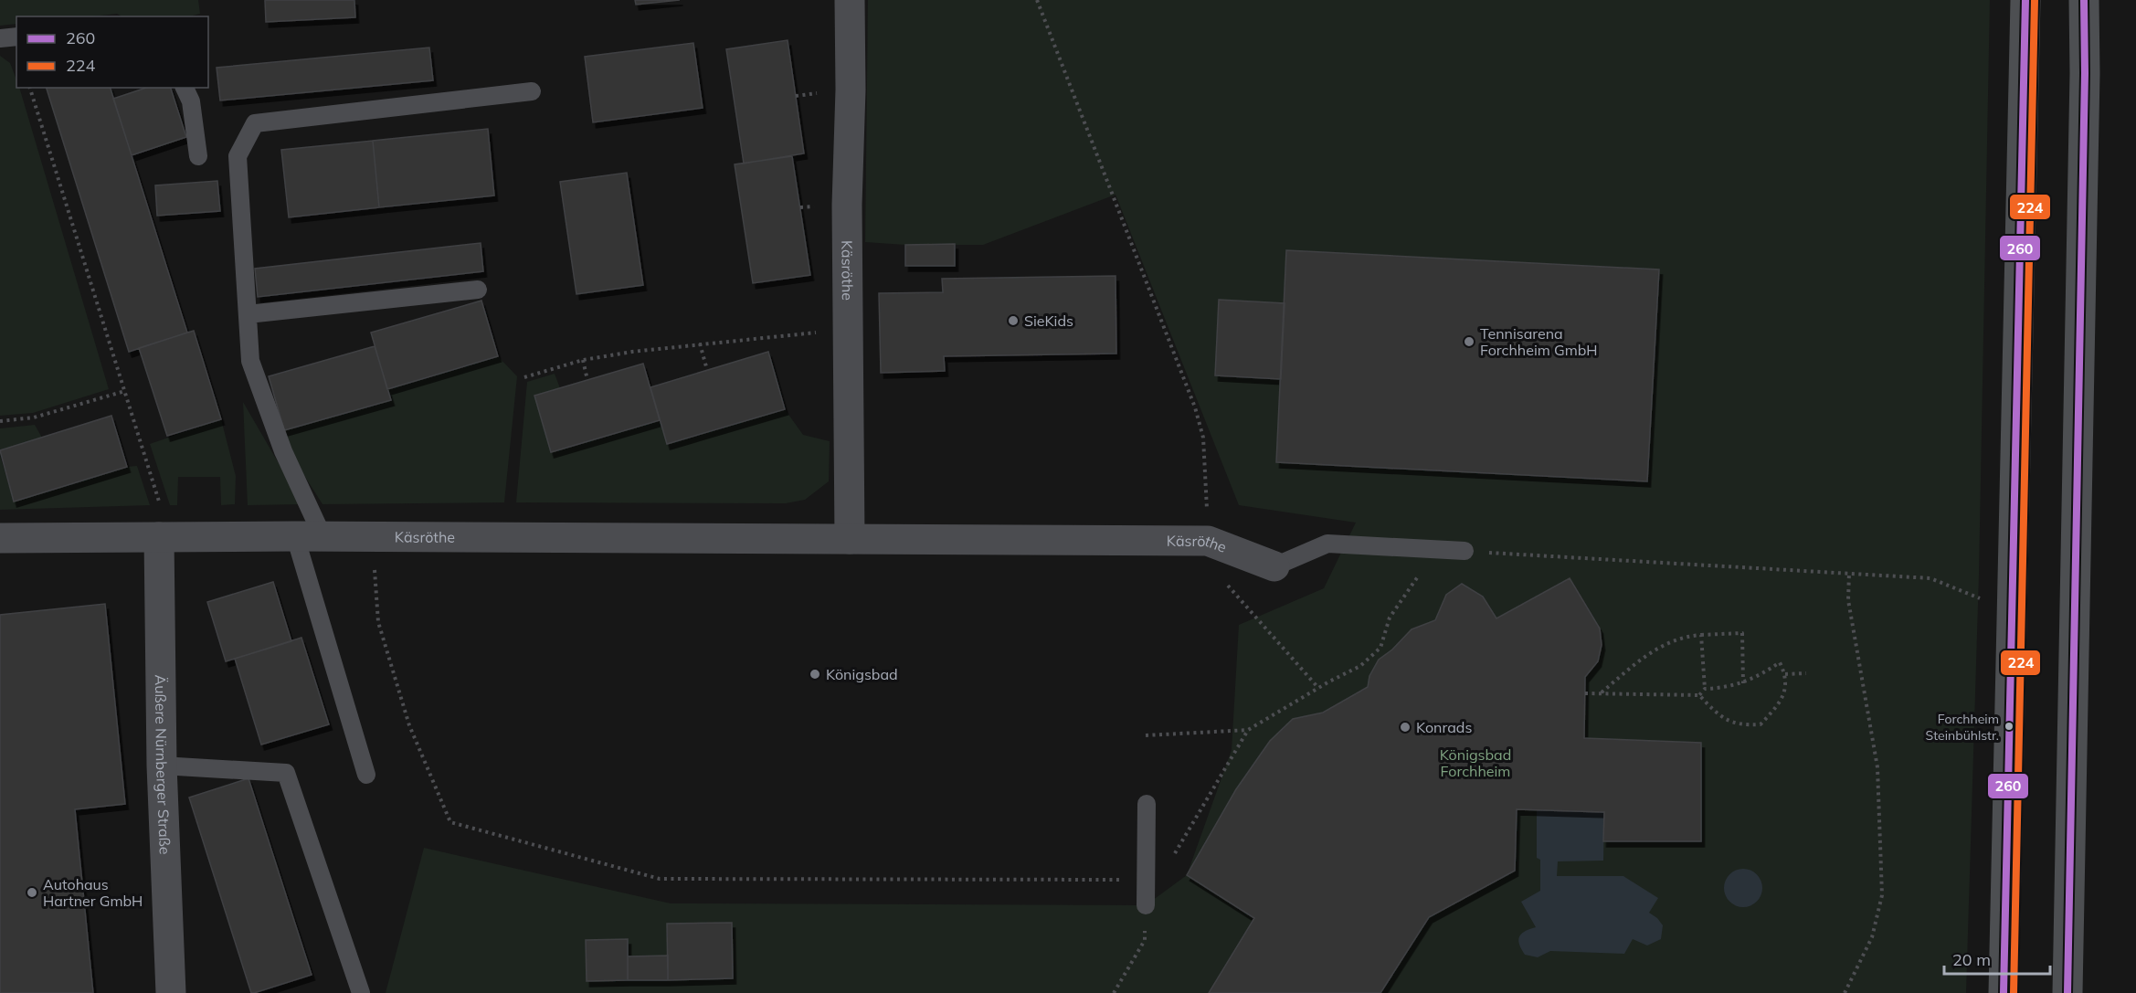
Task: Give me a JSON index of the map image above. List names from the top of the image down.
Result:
{
  "streets": {
    "street": ["Käsröthe", "Äußere Nürnberger Straße"]
  },
  "crossings": [
    ["Käsröthe", "Äußere Nürnberger Straße"]
  ],
  "parks": ["Königsbad Forchheim"],
  "places": [
    "SieKids",
    "Tennisarena Forchheim GmbH",
    "Königsbad",
    "Forchheim Steinbühlstr.",
    "Konrads",
    "Autohaus Hartner GmbH"
  ],
  "lines": ["transit line 260", "transit line 224"],
  "legend": ["260", "224"],
  "scale_bar": "20 m"
}
